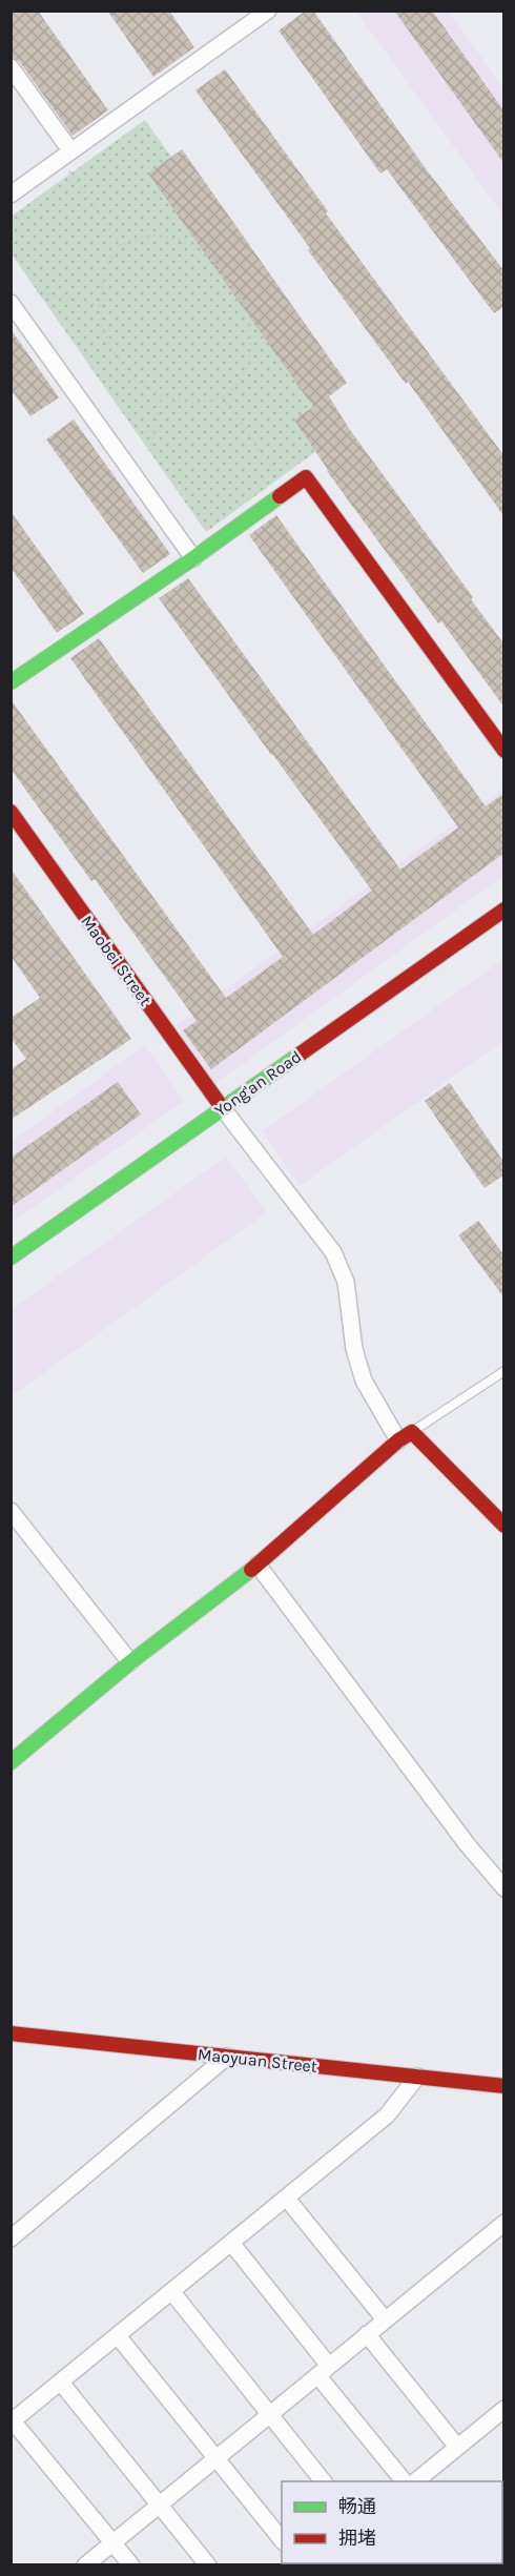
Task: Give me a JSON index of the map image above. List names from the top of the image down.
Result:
{
  "streets": {
    "street": ["Maobei Street", "Yong'an Road", "Maoyuan Street"]
  },
  "crossings": [
    ["Maobei Street", "Yong'an Road"]
  ],
  "legend": ["畅通", "拥堵"]
}
